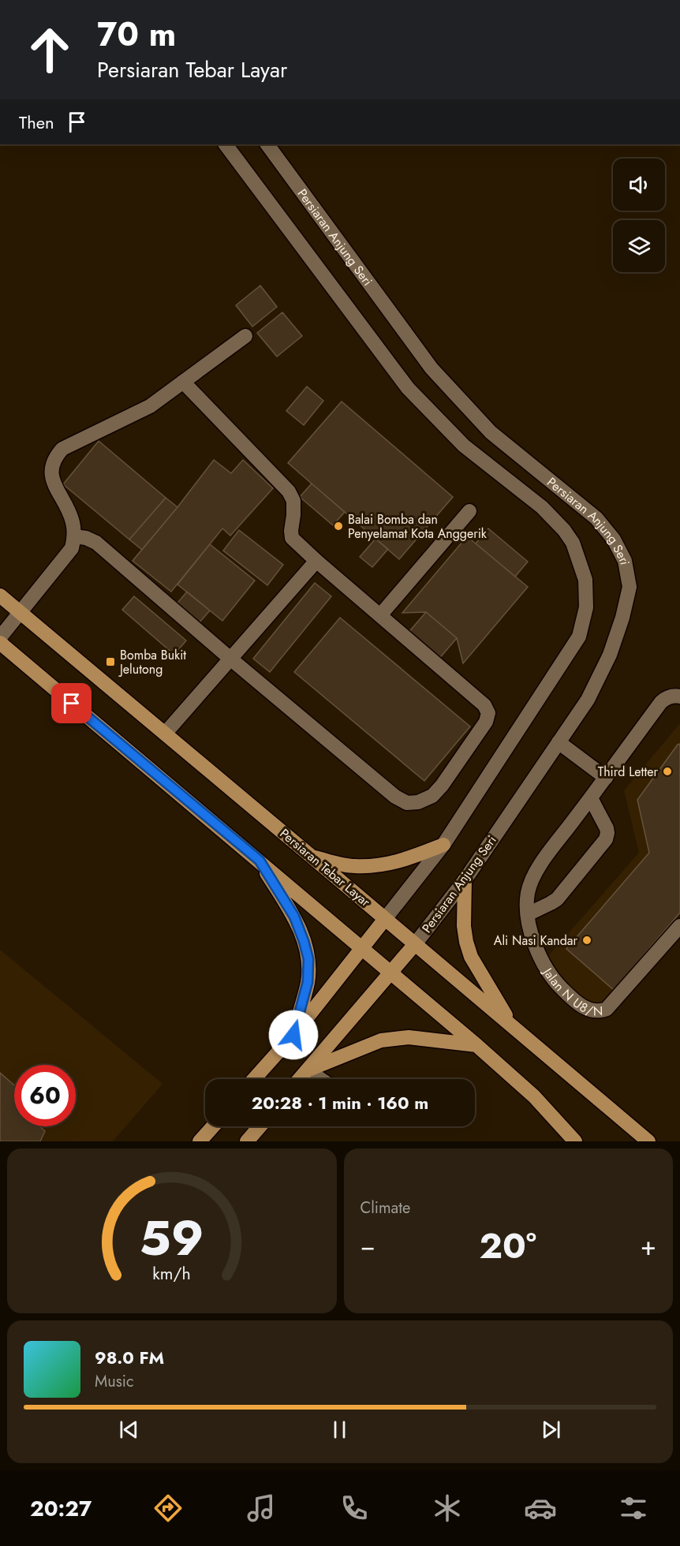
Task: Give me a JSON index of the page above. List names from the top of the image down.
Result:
{
  "streets": {
    "main road": ["Persiaran Tebar Layar"],
    "street": ["Persiaran Anjung Seri", "Jalan N U8/N"]
  },
  "crossings": [
    ["Persiaran Anjung Seri", "Persiaran Tebar Layar"]
  ],
  "places": {
    "other": ["Balai Bomba dan Penyelamat Kota Anggerik", "Third Letter", "Ali Nasi Kandar"],
    "transit": ["Bomba Bukit Jelutong"]
  },
  "page": {
    "turn": ["70 m", "Persiaran Tebar Layar"],
    "then": "Then",
    "limit": "60",
    "trip": "20:28 · 1 min · 160 m",
    "tile": "Climate",
    "heat": ["−", "20°", "+"],
    "song": ["98.0 FM", "Music"],
    "tabs": "20:27",
    "gauge": ["59", "km/h"]
  }
}
